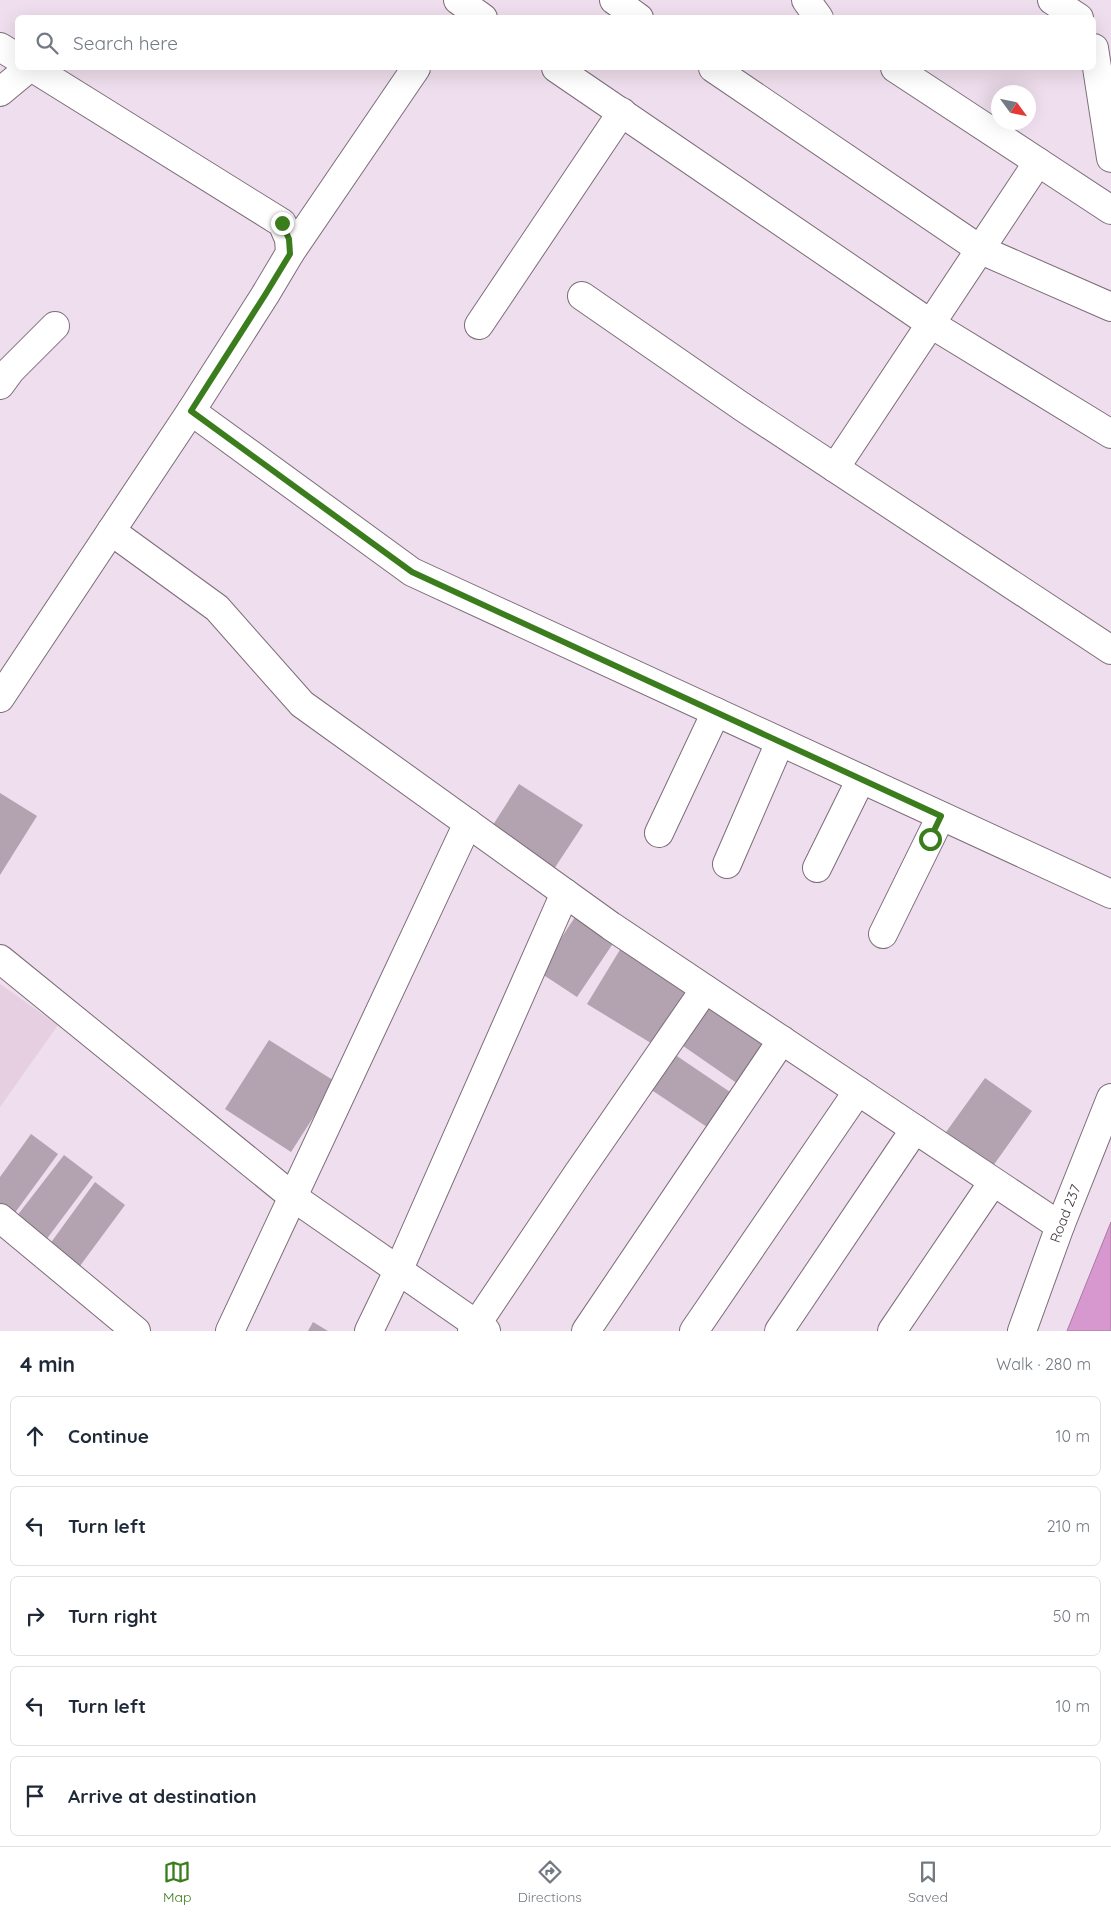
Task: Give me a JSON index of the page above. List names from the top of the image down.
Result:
{
  "streets": {
    "street": ["Road 237"]
  },
  "north": "bottom right",
  "page": {
    "search": "Search here",
    "heading": ["4 min", "Walk · 280 m"],
    "list": [
      ["Continue", "10 m"],
      ["Turn left", "210 m"],
      ["Turn right", "50 m"],
      ["Turn left", "10 m"],
      "Arrive at destination"
    ],
    "nav": ["Map", "Directions", "Saved"]
  }
}
